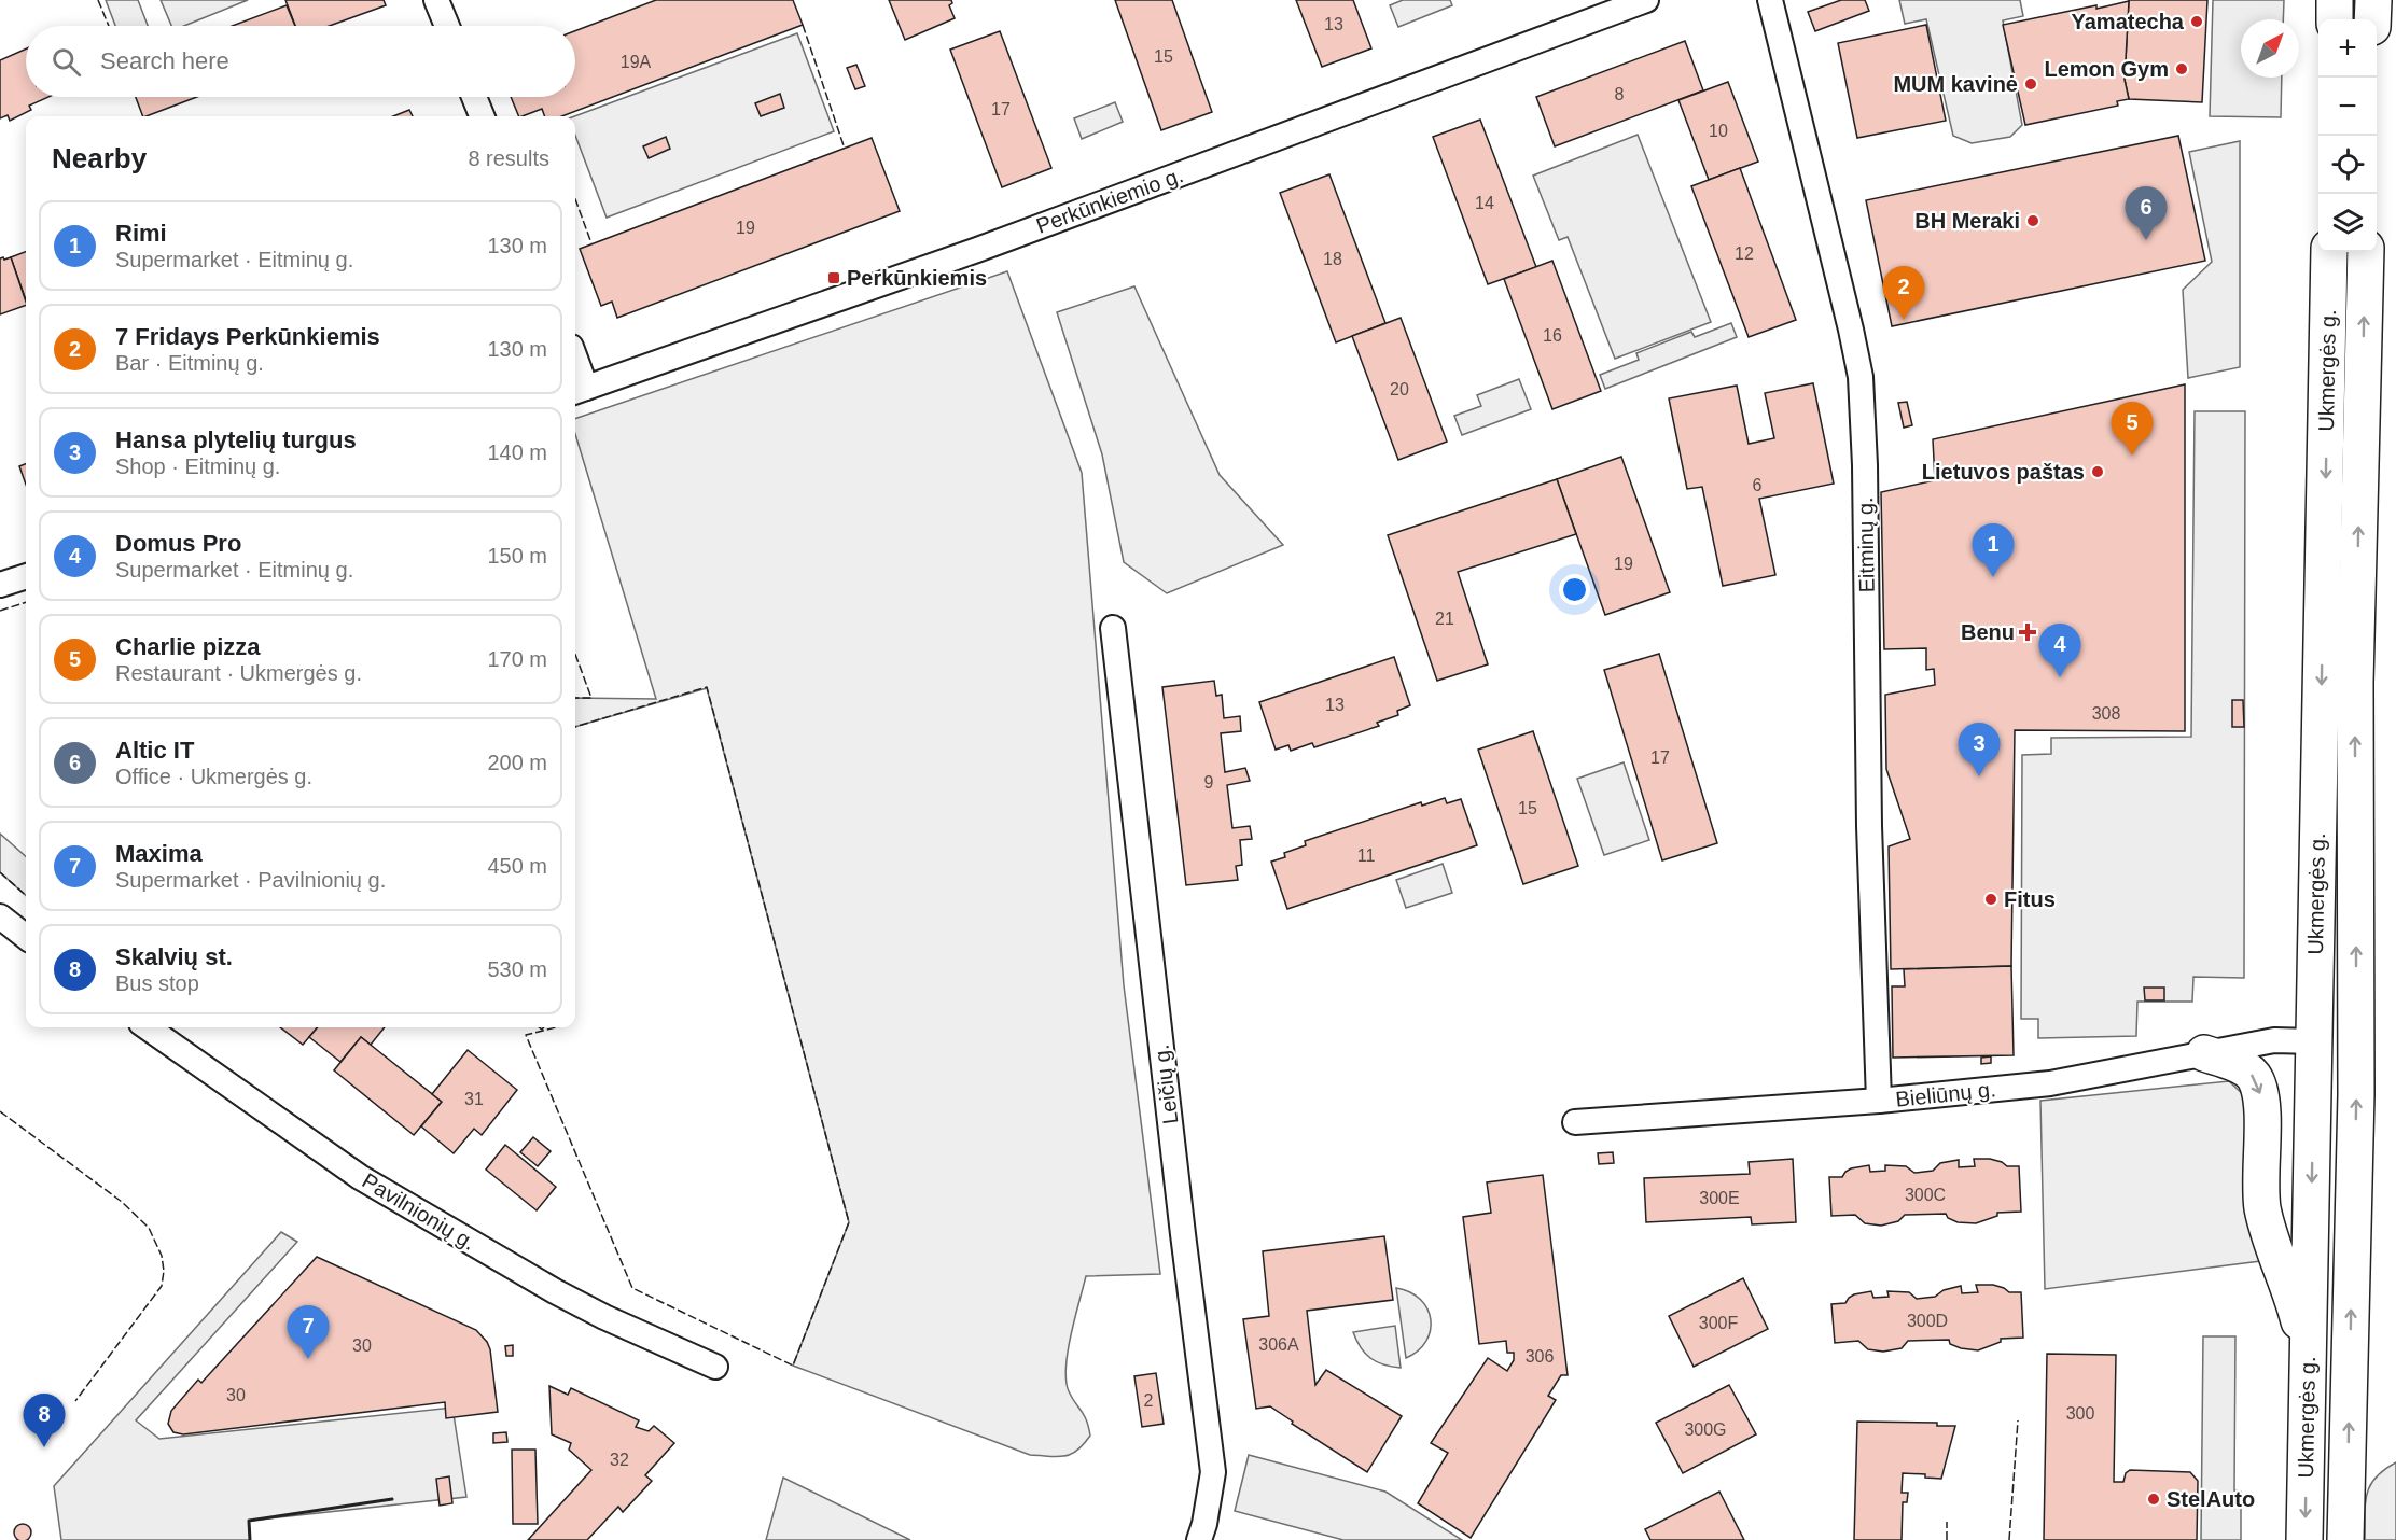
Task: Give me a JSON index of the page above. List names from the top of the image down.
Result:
{
  "streets": {
    "highway": ["Ukmergės g."],
    "street": [
      "Perkūnkiemio g.",
      "Eitminų g.",
      "Leičių g.",
      "Bieliūnų g.",
      "Pavilnionių g."
    ]
  },
  "crossings": [
    ["Ukmergės g.", "Bieliūnų g."],
    ["Eitminų g.", "Bieliūnų g."]
  ],
  "places": {
    "other": [
      "Yamatecha",
      "Lemon Gym",
      "MUM kavinė",
      "BH Meraki",
      "Lietuvos paštas",
      "Fitus",
      "StelAuto"
    ],
    "transit": ["Perkūnkiemis"],
    "health": ["Benu"]
  },
  "house_numbers": [
    "13",
    "15",
    "19A",
    "8",
    "17",
    "10",
    "14",
    "19",
    "12",
    "18",
    "16",
    "20",
    "6",
    "19",
    "21",
    "13",
    "308",
    "17",
    "9",
    "15",
    "11",
    "31",
    "300C",
    "300E",
    "300D",
    "300F",
    "306A",
    "30",
    "306",
    "30",
    "2",
    "300",
    "300G",
    "32"
  ],
  "north": "top right",
  "page": {
    "map_buttons": ["+", "−"],
    "search": "Search here",
    "heading": ["Nearby", "8 results"],
    "pins": [
      "6",
      "2",
      "5",
      "1",
      "4",
      "3",
      "7",
      "8"
    ],
    "list": [
      {
        "mark": "1",
        "name": "Rimi",
        "note": "Supermarket · Eitminų g.",
        "value": "130 m"
      },
      {
        "mark": "2",
        "name": "7 Fridays Perkūnkiemis",
        "note": "Bar · Eitminų g.",
        "value": "130 m"
      },
      {
        "mark": "3",
        "name": "Hansa plytelių turgus",
        "note": "Shop · Eitminų g.",
        "value": "140 m"
      },
      {
        "mark": "4",
        "name": "Domus Pro",
        "note": "Supermarket · Eitminų g.",
        "value": "150 m"
      },
      {
        "mark": "5",
        "name": "Charlie pizza",
        "note": "Restaurant · Ukmergės g.",
        "value": "170 m"
      },
      {
        "mark": "6",
        "name": "Altic IT",
        "note": "Office · Ukmergės g.",
        "value": "200 m"
      },
      {
        "mark": "7",
        "name": "Maxima",
        "note": "Supermarket · Pavilnionių g.",
        "value": "450 m"
      },
      {
        "mark": "8",
        "name": "Skalvių st.",
        "note": "Bus stop",
        "value": "530 m"
      }
    ]
  }
}
